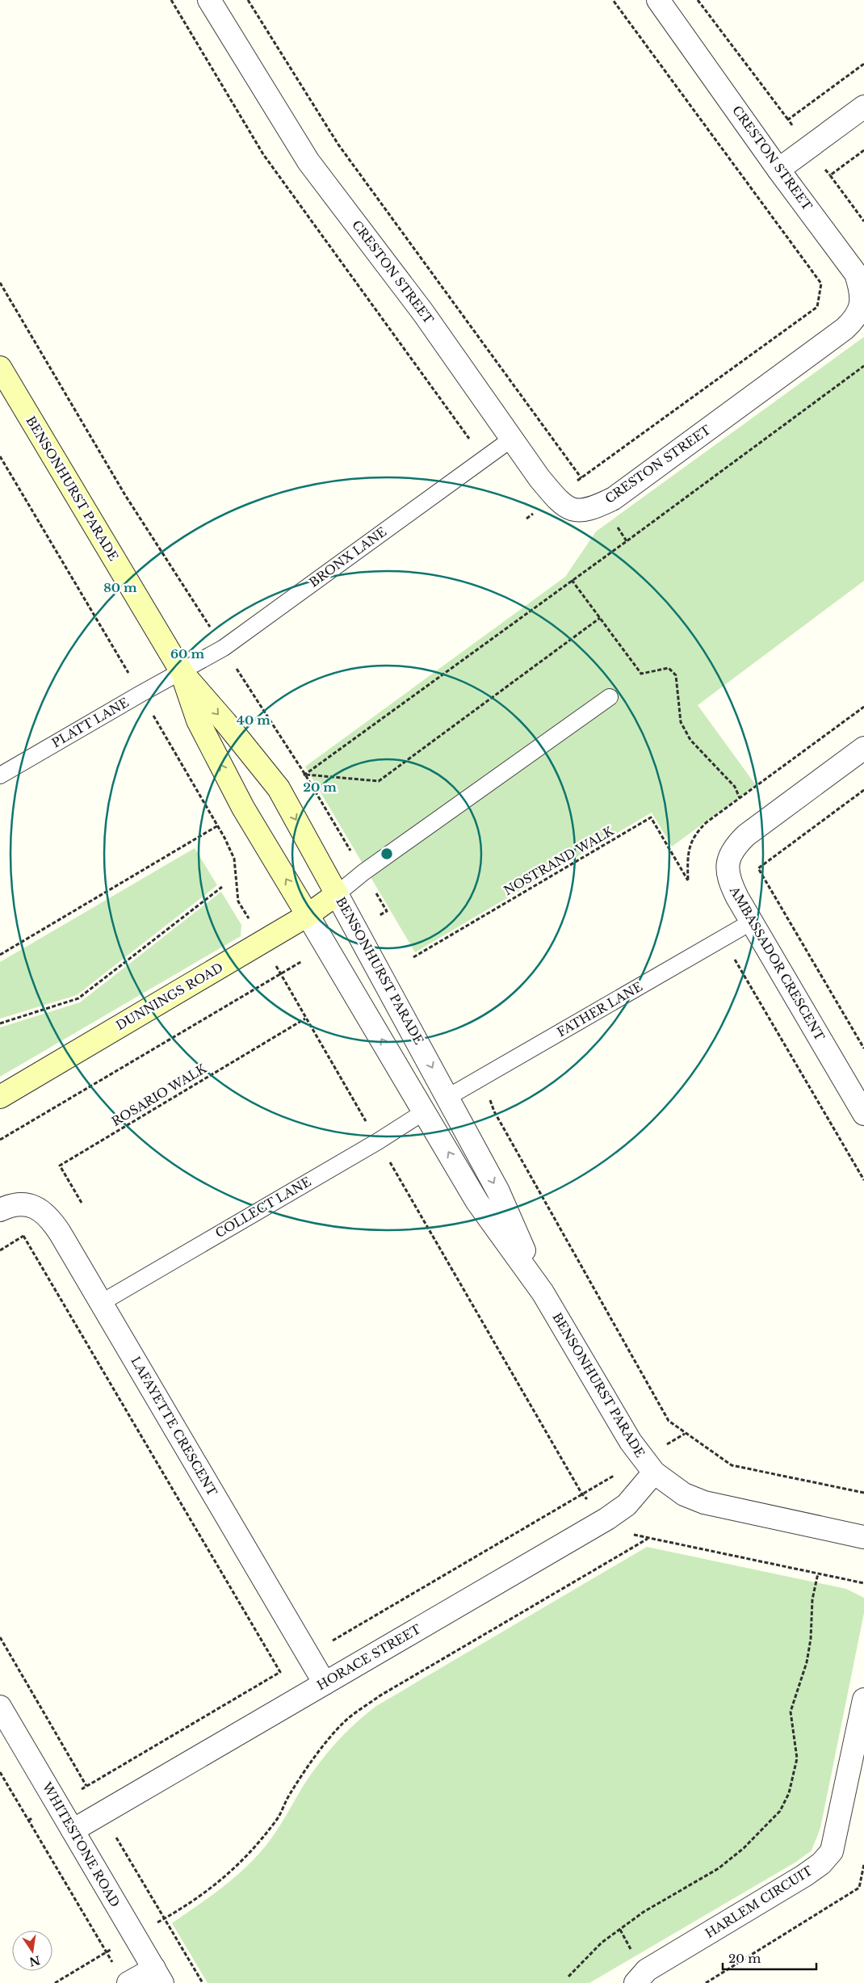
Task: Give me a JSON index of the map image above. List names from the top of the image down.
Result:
{
  "streets": {
    "street": [
      "CRESTON STREET",
      "BENSONHURST PARADE",
      "AMBASSADOR CRESCENT",
      "DUNNINGS ROAD",
      "LAFAYETTE CRESCENT",
      "HORACE STREET",
      "WHITESTONE ROAD",
      "HARLEM CIRCUIT"
    ],
    "lane": [
      "BRONX LANE",
      "PLATT LANE",
      "FATHER LANE",
      "COLLECT LANE"
    ],
    "path": ["NOSTRAND WALK", "ROSARIO WALK"]
  },
  "crossings": [
    ["CRESTON STREET", "BRONX LANE"],
    ["BENSONHURST PARADE", "BRONX LANE"],
    ["BENSONHURST PARADE", "PLATT LANE"],
    ["BENSONHURST PARADE", "DUNNINGS ROAD"],
    ["BENSONHURST PARADE", "FATHER LANE"],
    ["BENSONHURST PARADE", "COLLECT LANE"],
    ["BENSONHURST PARADE", "HORACE STREET"],
    ["BRONX LANE", "PLATT LANE"],
    ["AMBASSADOR CRESCENT", "FATHER LANE"],
    ["COLLECT LANE", "LAFAYETTE CRESCENT"],
    ["LAFAYETTE CRESCENT", "HORACE STREET"],
    ["HORACE STREET", "WHITESTONE ROAD"]
  ],
  "scale_bar": "20 m",
  "north": "bottom",
  "rings": [
    "80 m",
    "60 m",
    "40 m",
    "20 m"
  ]
}
